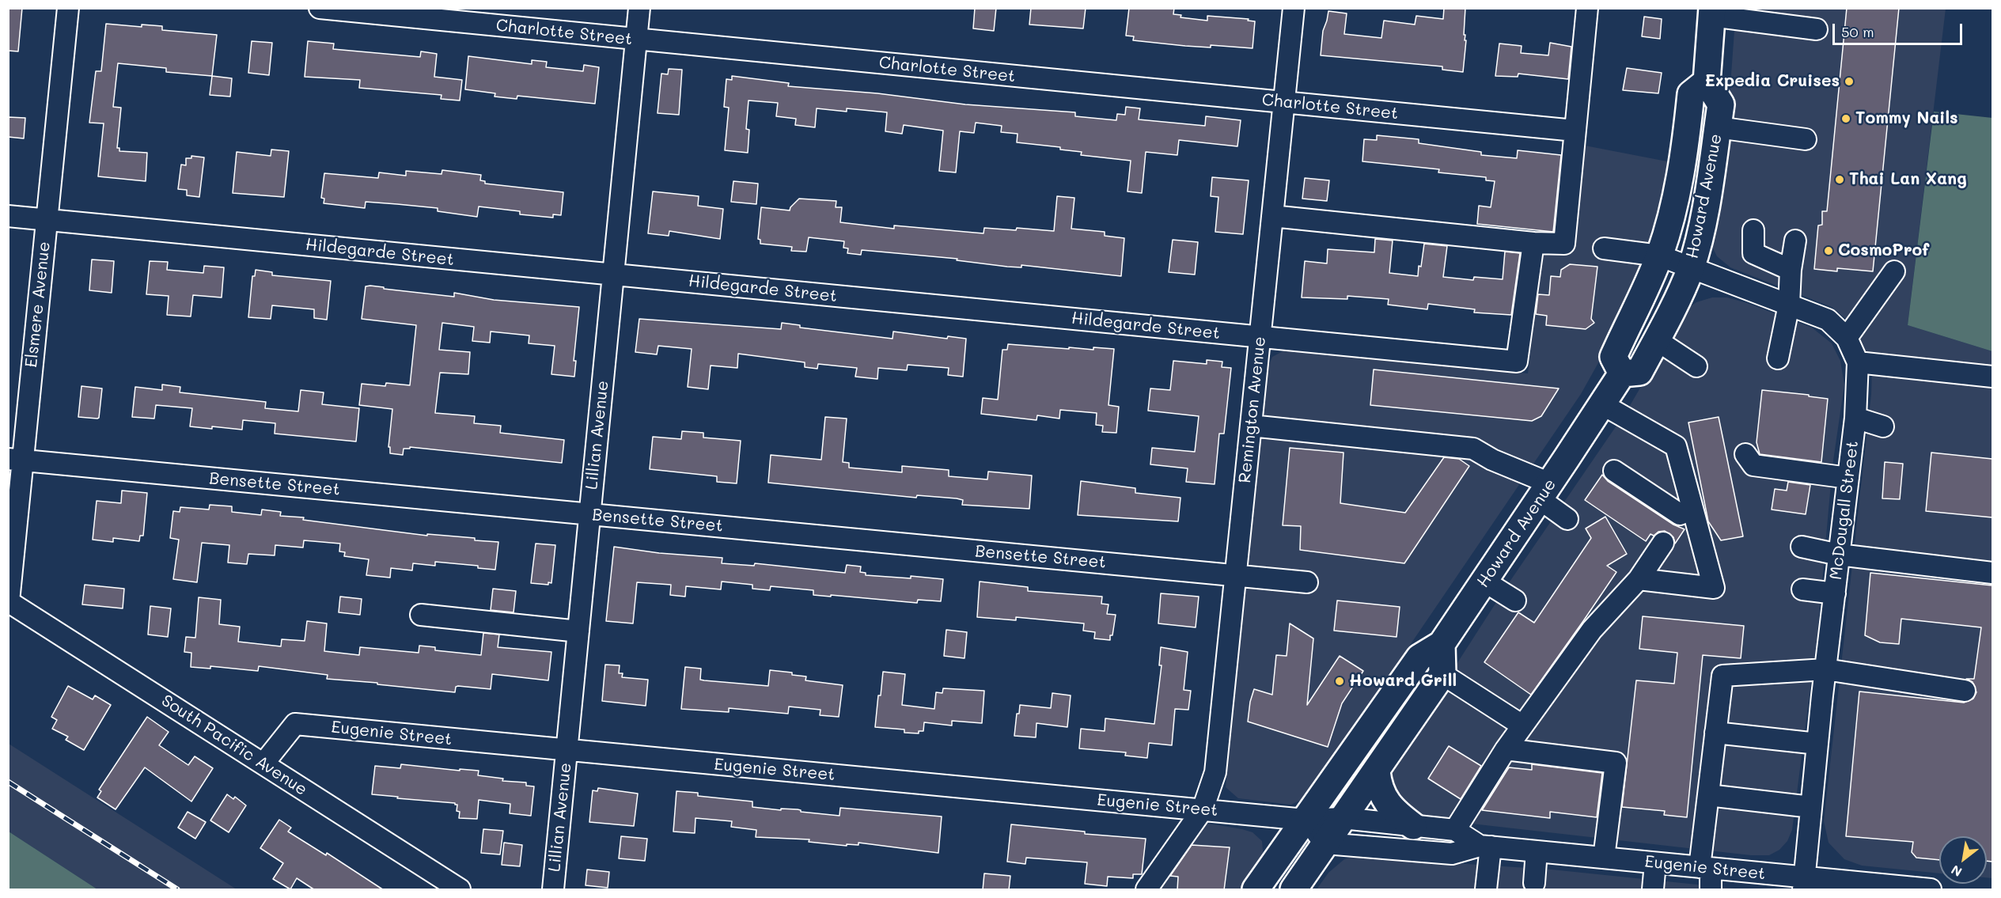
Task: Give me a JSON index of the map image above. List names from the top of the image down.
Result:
{
  "streets": {
    "main road": ["Howard Avenue"],
    "street": [
      "Charlotte Street",
      "Hildegarde Street",
      "Elsmere Avenue",
      "Remington Avenue",
      "Lillian Avenue",
      "Bensette Street",
      "McDougall Street",
      "Eugenie Street",
      "South Pacific Avenue"
    ]
  },
  "crossings": [
    ["Charlotte Street", "Remington Avenue"],
    ["Charlotte Street", "Lillian Avenue"],
    ["Howard Avenue", "McDougall Street"],
    ["Howard Avenue", "Eugenie Street"],
    ["Hildegarde Street", "Elsmere Avenue"],
    ["Hildegarde Street", "Remington Avenue"],
    ["Hildegarde Street", "Lillian Avenue"],
    ["Elsmere Avenue", "Bensette Street"],
    ["Elsmere Avenue", "South Pacific Avenue"],
    ["Remington Avenue", "Bensette Street"],
    ["Remington Avenue", "Eugenie Street"],
    ["Lillian Avenue", "Bensette Street"],
    ["Lillian Avenue", "Eugenie Street"],
    ["McDougall Street", "Eugenie Street"],
    ["Eugenie Street", "South Pacific Avenue"]
  ],
  "places": [
    "Expedia Cruises",
    "Tommy Nails",
    "Thai Lan Xang",
    "CosmoProf",
    "Howard Grill"
  ],
  "scale_bar": "50 m",
  "north": "bottom left"
}
